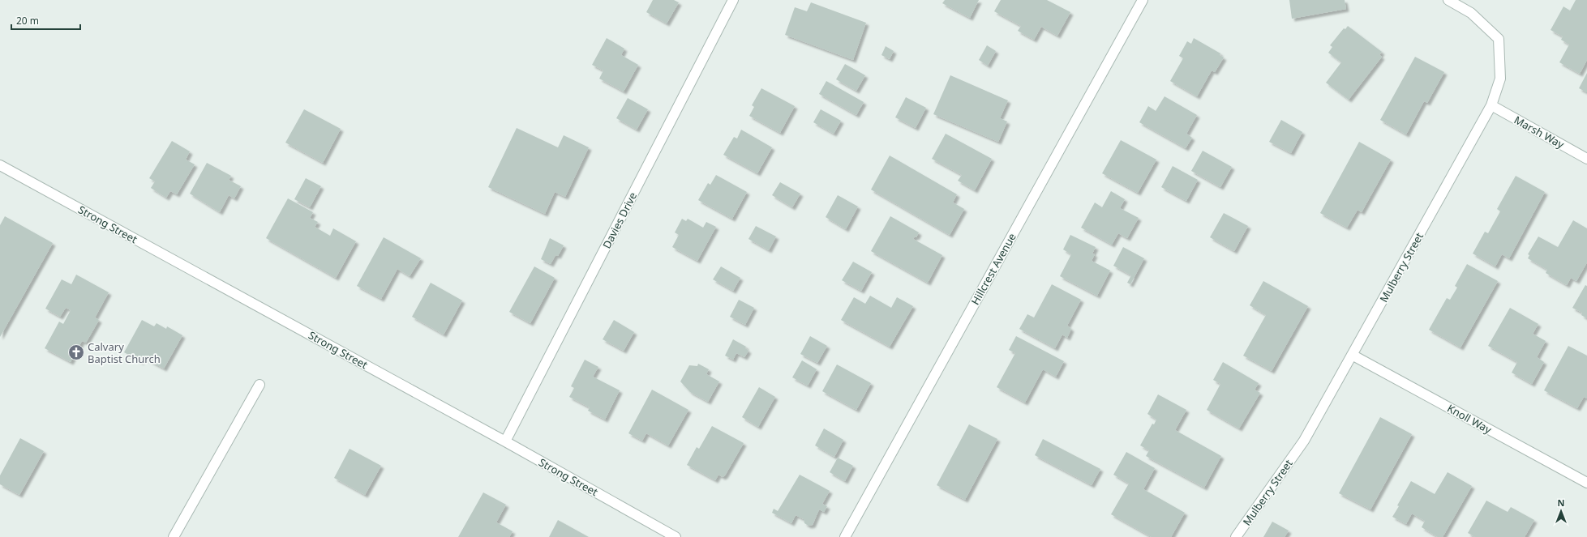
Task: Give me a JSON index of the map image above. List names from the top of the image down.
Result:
{
  "streets": {
    "street": [
      "Marsh Way",
      "Davies Drive",
      "Strong Street",
      "Mulberry Street",
      "Hillcrest Avenue",
      "Knoll Way"
    ]
  },
  "crossings": [
    ["Marsh Way", "Mulberry Street"],
    ["Davies Drive", "Strong Street"],
    ["Mulberry Street", "Knoll Way"]
  ],
  "places": {
    "church": ["Calvary Baptist Church"]
  },
  "scale_bar": "20 m",
  "north": "top"
}
